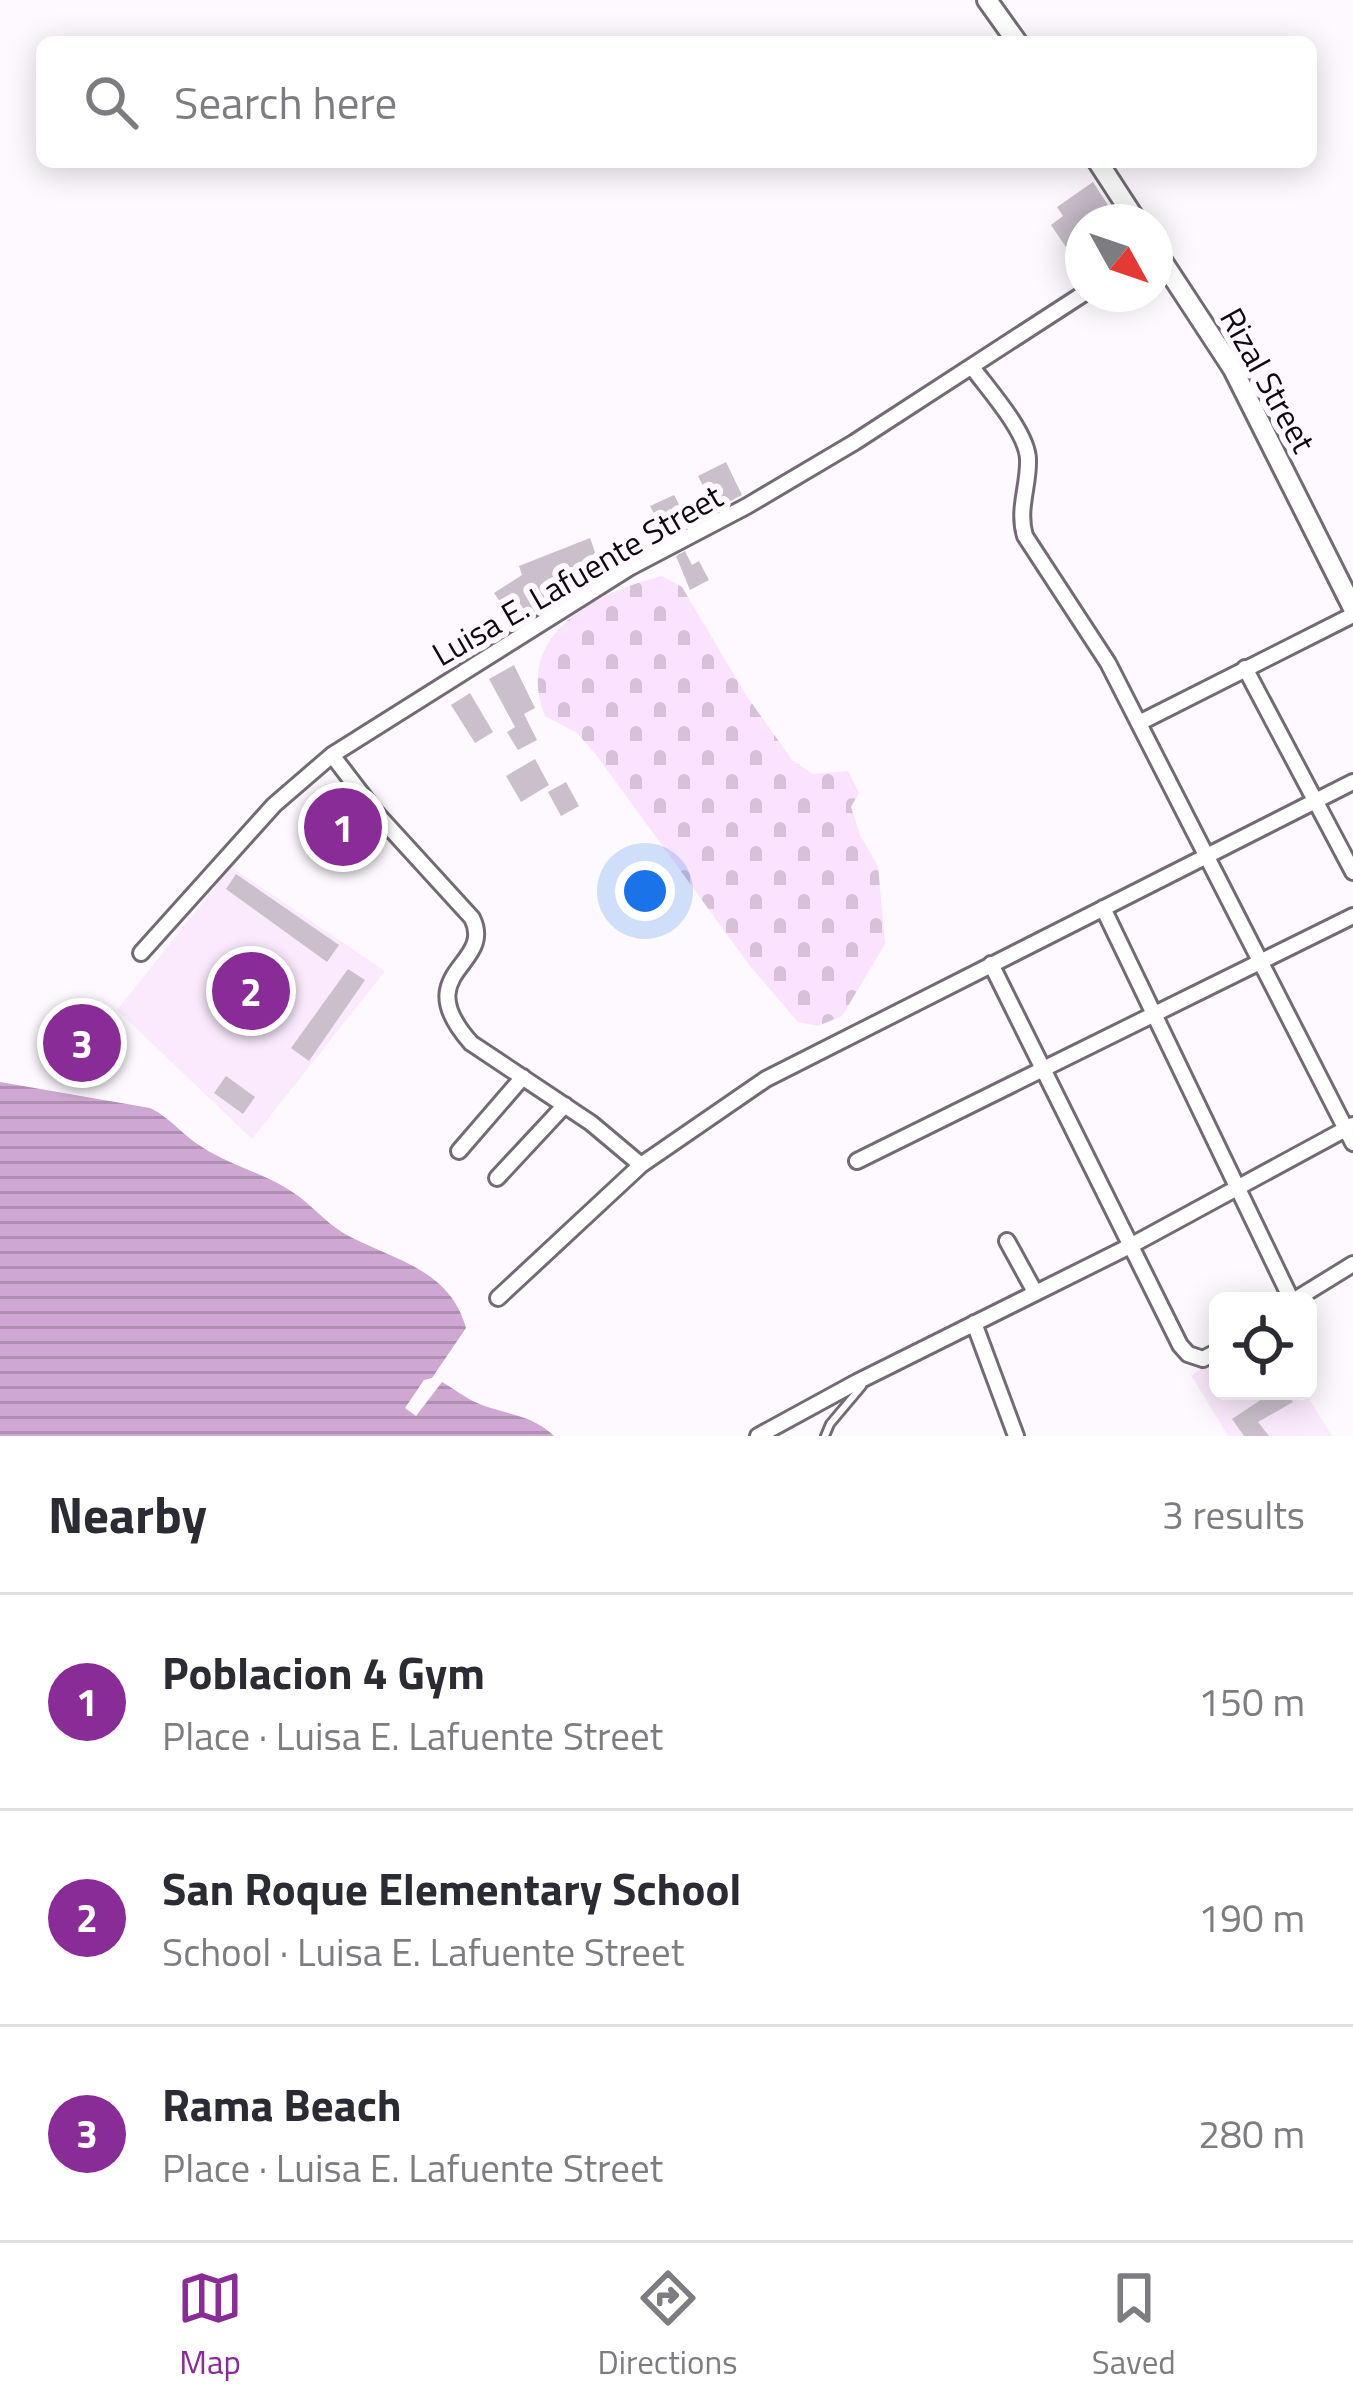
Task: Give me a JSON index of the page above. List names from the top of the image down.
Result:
{
  "streets": {
    "main road": ["Rizal Street"],
    "street": ["Luisa E. Lafuente Street"]
  },
  "north": "bottom right",
  "page": {
    "search": "Search here",
    "pins": ["1", "2", "3"],
    "heading": ["Nearby", "3 results"],
    "list": [
      {
        "mark": "1",
        "name": "Poblacion 4 Gym",
        "note": "Place · Luisa E. Lafuente Street",
        "value": "150 m"
      },
      {
        "mark": "2",
        "name": "San Roque Elementary School",
        "note": "School · Luisa E. Lafuente Street",
        "value": "190 m"
      },
      {
        "mark": "3",
        "name": "Rama Beach",
        "note": "Place · Luisa E. Lafuente Street",
        "value": "280 m"
      }
    ],
    "nav": ["Map", "Directions", "Saved"]
  }
}
